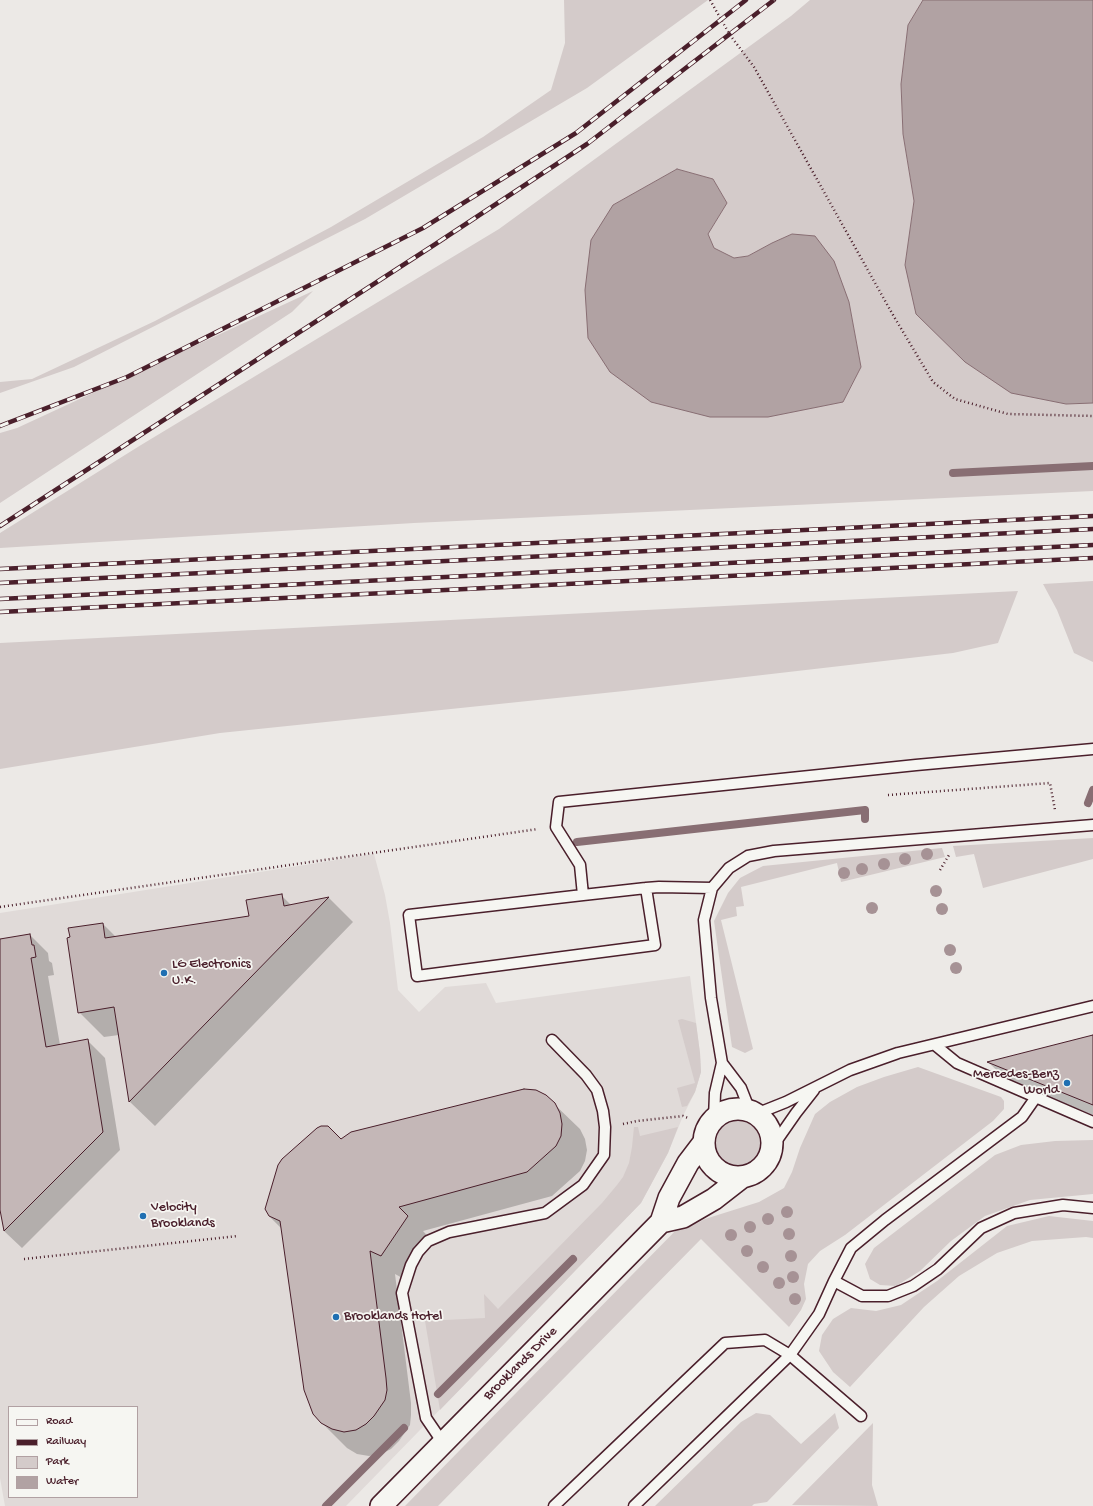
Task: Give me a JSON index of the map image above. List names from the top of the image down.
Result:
{
  "streets": {
    "street": ["Brooklands Drive"]
  },
  "places": [
    "LG Electronics U.K.",
    "Mercedes-Benz World",
    "Velocity Brooklands",
    "Brooklands Hotel"
  ],
  "legend": [
    "Road",
    "Railway",
    "Park",
    "Water"
  ]
}
